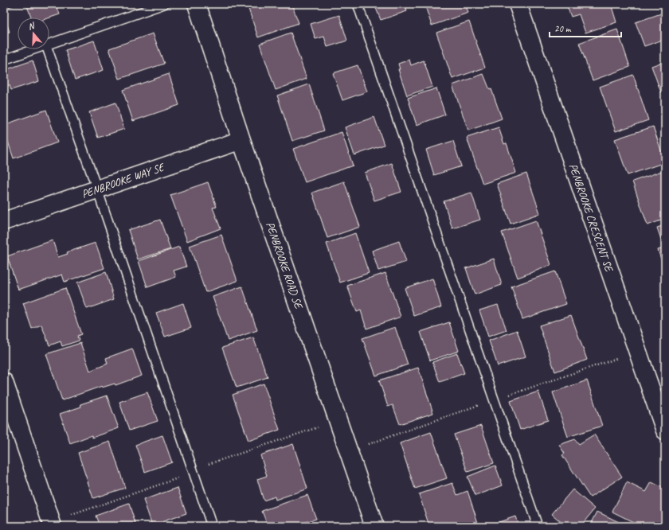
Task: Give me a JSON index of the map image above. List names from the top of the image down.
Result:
{
  "streets": {
    "street": ["PENBROOKE WAY SE", "PENBROOKE CRESCENT SE", "PENBROOKE ROAD SE"]
  },
  "crossings": [
    ["PENBROOKE WAY SE", "PENBROOKE ROAD SE"]
  ],
  "scale_bar": "20 m",
  "north": "top"
}
